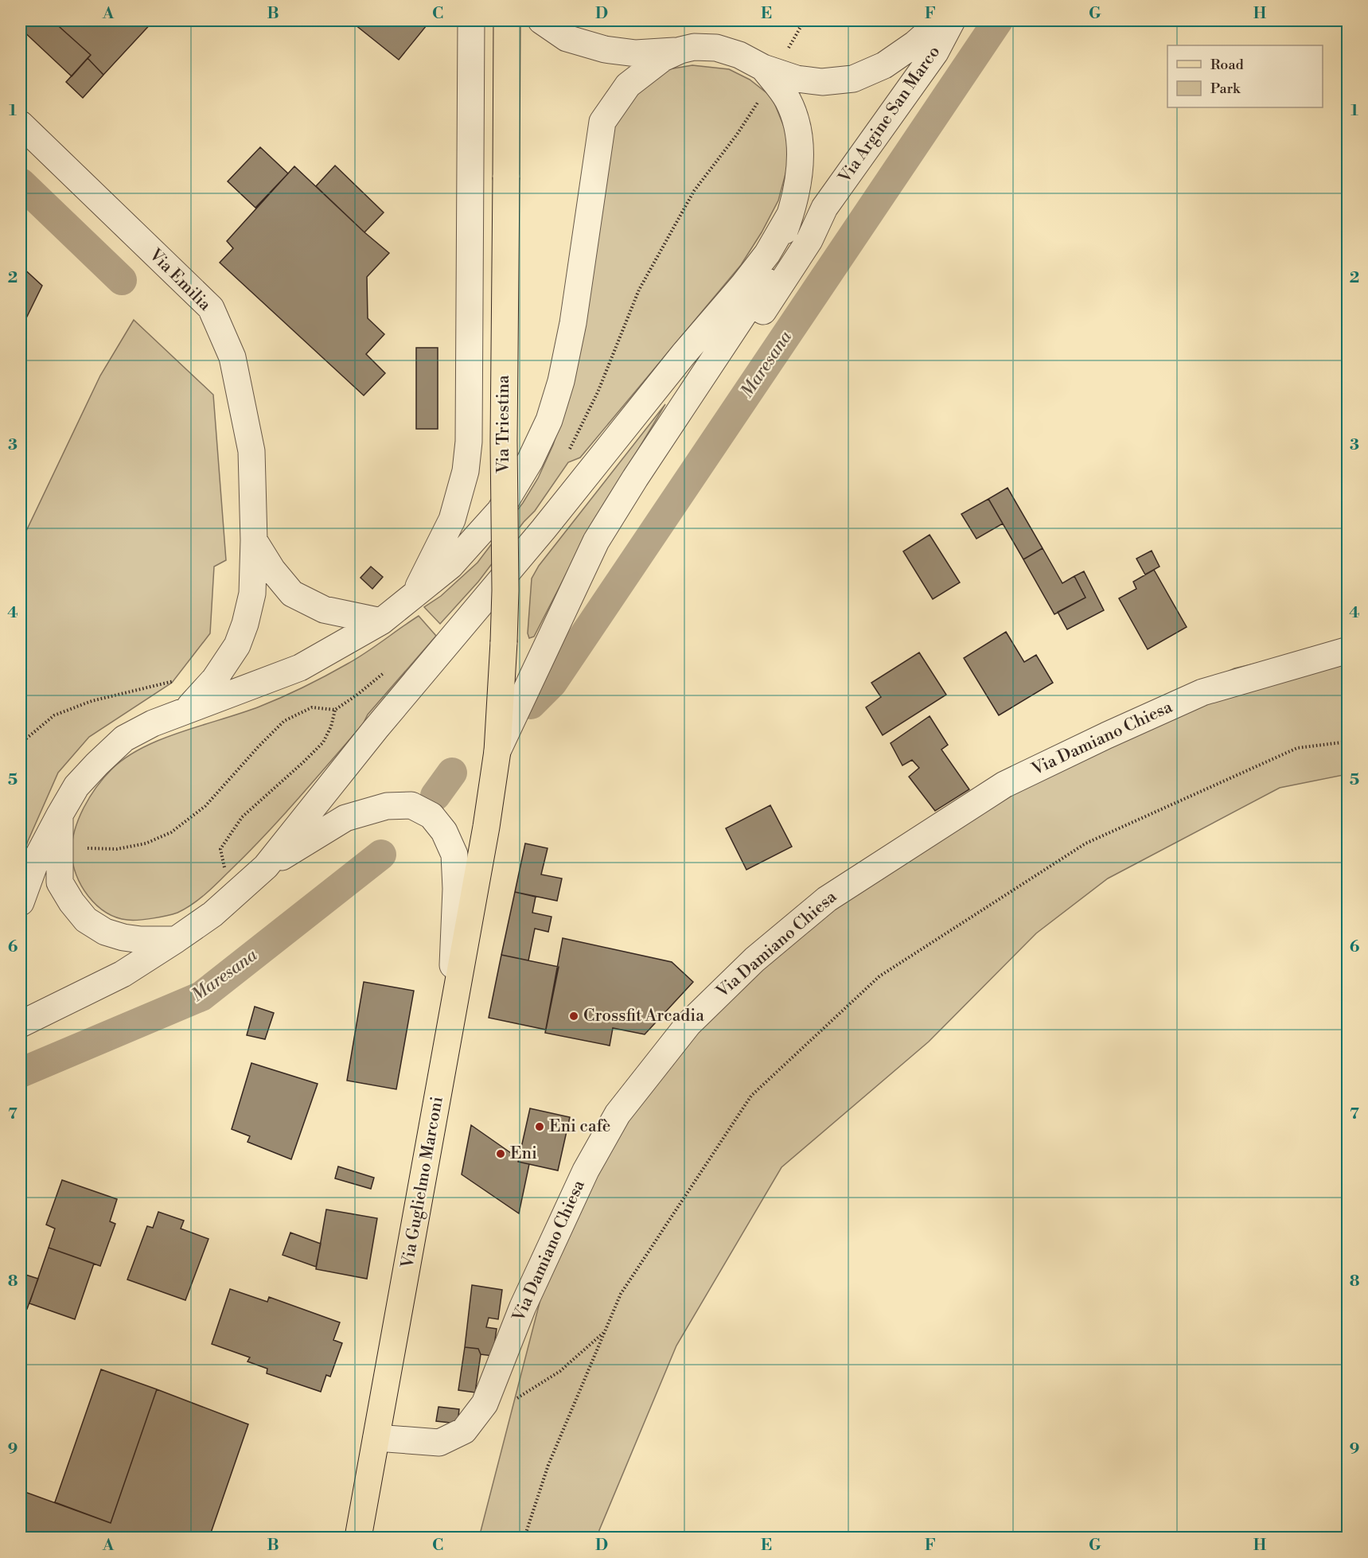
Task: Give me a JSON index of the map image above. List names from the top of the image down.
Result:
{
  "streets": {
    "main road": ["Via Triestina", "Via Guglielmo Marconi"],
    "street": ["Via Argine San Marco", "Via Emilia", "Via Damiano Chiesa"]
  },
  "crossings": [
    ["Via Triestina", "Via Guglielmo Marconi"],
    ["Via Damiano Chiesa", "Via Guglielmo Marconi"]
  ],
  "water": ["Maresana"],
  "places": ["Crossfit Arcadia", "Eni cafè", "Eni"],
  "legend": ["Road", "Park"],
  "grid": {
    "columns": [
      "A",
      "B",
      "C",
      "D",
      "E",
      "F",
      "G",
      "H"
    ],
    "rows": [
      "1",
      "2",
      "3",
      "4",
      "5",
      "6",
      "7",
      "8",
      "9"
    ]
  }
}
